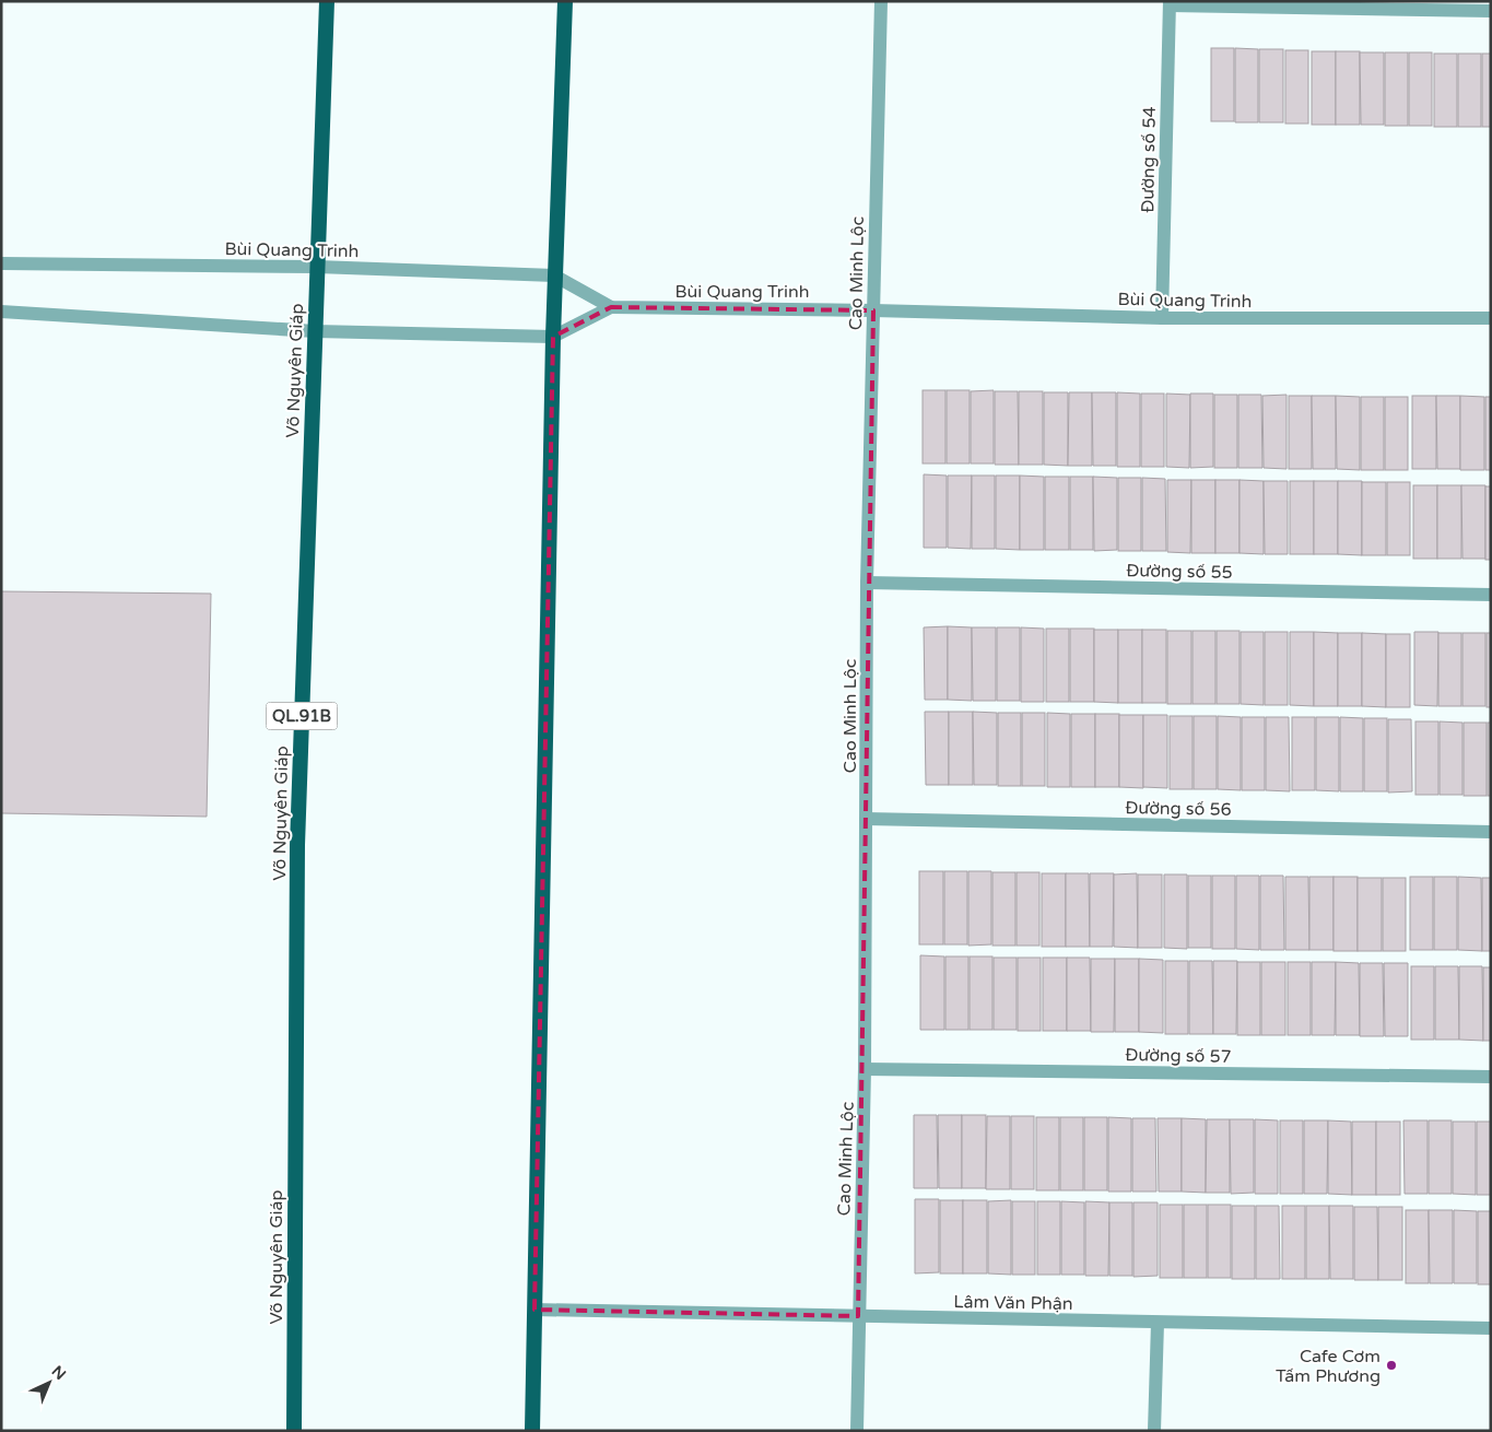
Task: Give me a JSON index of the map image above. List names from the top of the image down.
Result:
{
  "streets": {
    "highway": ["Võ Nguyên Giáp", "QL.91B"],
    "street": [
      "Đường số 54",
      "Bùi Quang Trinh",
      "Cao Minh Lộc",
      "Đường số 55",
      "Đường số 56",
      "Đường số 57",
      "Lâm Văn Phận"
    ]
  },
  "crossings": [
    ["Đường số 54", "Bùi Quang Trinh"],
    ["Bùi Quang Trinh", "Cao Minh Lộc"],
    ["Bùi Quang Trinh", "Võ Nguyên Giáp"],
    ["Cao Minh Lộc", "Đường số 55"],
    ["Cao Minh Lộc", "Đường số 56"],
    ["Cao Minh Lộc", "Đường số 57"],
    ["Cao Minh Lộc", "Lâm Văn Phận"]
  ],
  "places": ["Cafe Cơm Tấm Phương"],
  "north": "top right"
}
